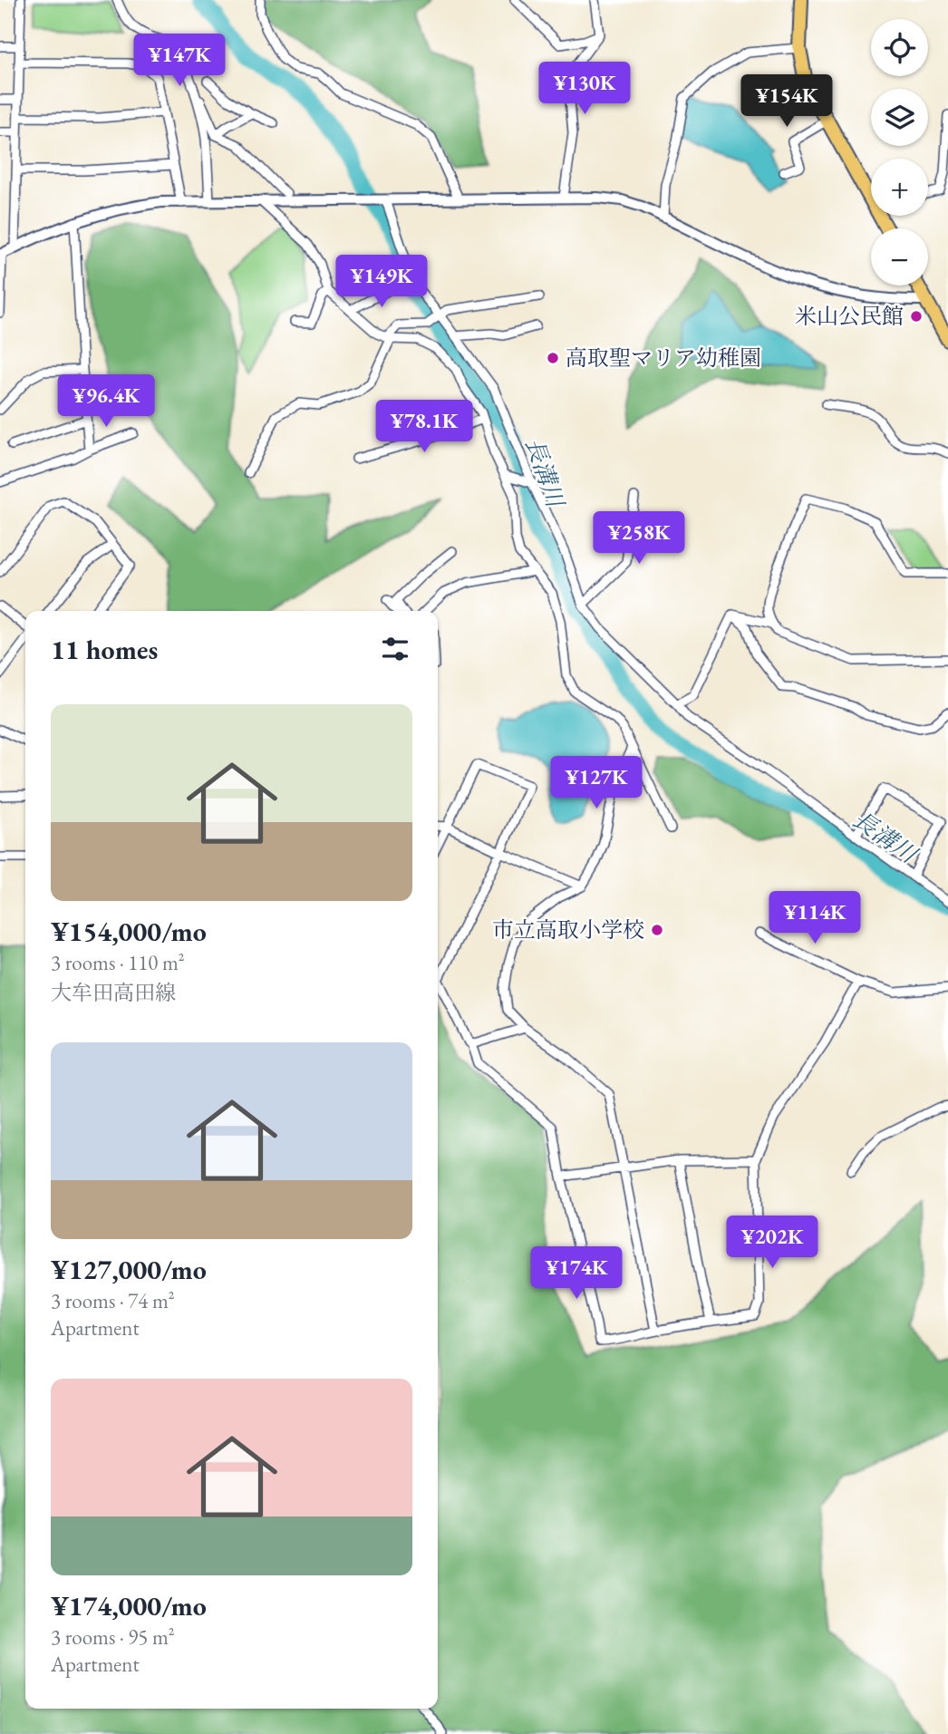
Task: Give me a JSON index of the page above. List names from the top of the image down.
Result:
{
  "water": ["長溝川"],
  "places": ["米山公民館", "高取聖マリア幼稚園", "市立高取小学校"],
  "page": {
    "map_buttons": ["+", "−"],
    "price": [
      "¥147K",
      "¥130K",
      "¥154K",
      "¥149K",
      "¥96.4K",
      "¥78.1K",
      "¥258K",
      "¥127K",
      "¥114K",
      "¥202K",
      "¥174K"
    ],
    "heading": "11 homes",
    "list": [
      {
        "name": "¥154,000/mo",
        "note": "3 rooms · 110 m² · 大牟田高田線"
      },
      {
        "name": "¥127,000/mo",
        "note": "3 rooms · 74 m² · Apartment"
      },
      {
        "name": "¥174,000/mo",
        "note": "3 rooms · 95 m² · Apartment"
      }
    ]
  }
}
